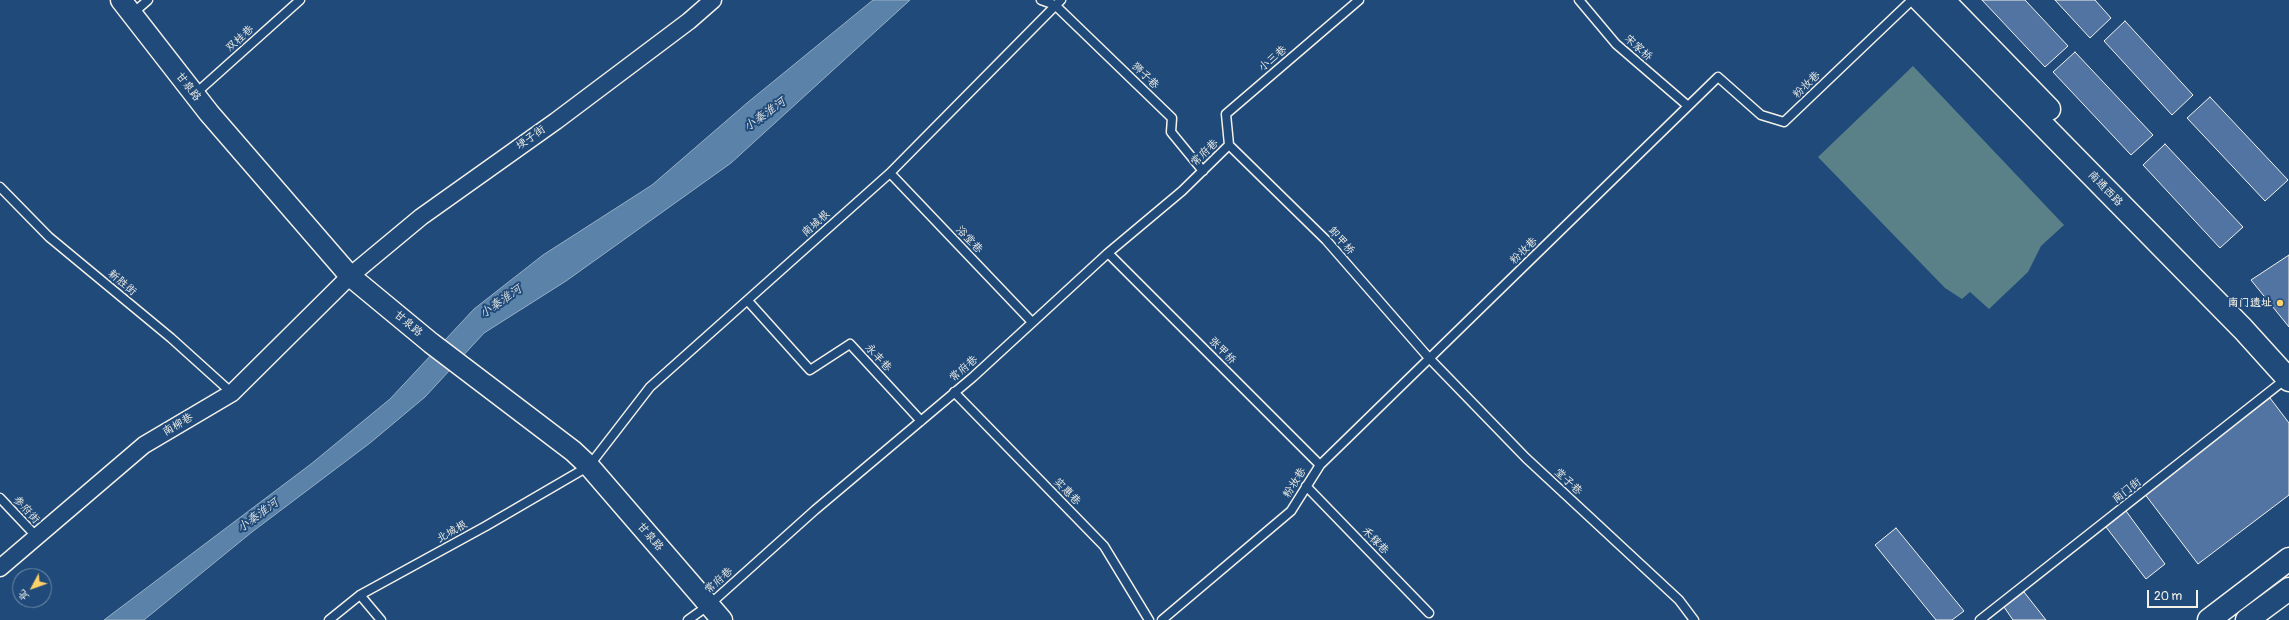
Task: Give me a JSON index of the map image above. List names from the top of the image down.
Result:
{
  "streets": {
    "main road": ["南通西路"],
    "street": ["甘泉路", "埂子街", "南柳巷"],
    "lane": [
      "双桂巷",
      "宋家桥",
      "小三巷",
      "狮子巷",
      "粉妆巷",
      "常府巷",
      "南城根",
      "浴堂巷",
      "卸甲桥",
      "新胜街",
      "张甲桥",
      "永丰巷",
      "堂子巷",
      "南门街",
      "实惠巷",
      "参府街",
      "北城根",
      "禾稼巷"
    ]
  },
  "crossings": [
    ["双桂巷", "甘泉路"],
    ["宋家桥", "粉妆巷"],
    ["小三巷", "常府巷"],
    ["小三巷", "卸甲桥"],
    ["狮子巷", "常府巷"],
    ["狮子巷", "南城根"],
    ["粉妆巷", "卸甲桥"],
    ["粉妆巷", "张甲桥"],
    ["粉妆巷", "堂子巷"],
    ["粉妆巷", "禾稼巷"],
    ["甘泉路", "埂子街"],
    ["甘泉路", "常府巷"],
    ["甘泉路", "南城根"],
    ["甘泉路", "南柳巷"],
    ["甘泉路", "北城根"],
    ["埂子街", "南柳巷"],
    ["常府巷", "浴堂巷"],
    ["常府巷", "卸甲桥"],
    ["常府巷", "张甲桥"],
    ["常府巷", "永丰巷"],
    ["常府巷", "实惠巷"],
    ["南通西路", "南门街"],
    ["南城根", "浴堂巷"],
    ["南城根", "永丰巷"],
    ["南城根", "北城根"],
    ["卸甲桥", "堂子巷"],
    ["新胜街", "南柳巷"],
    ["南柳巷", "参府街"]
  ],
  "water": ["小秦淮河"],
  "places": ["南门遗址"],
  "scale_bar": "20 m",
  "north": "bottom left"
}
